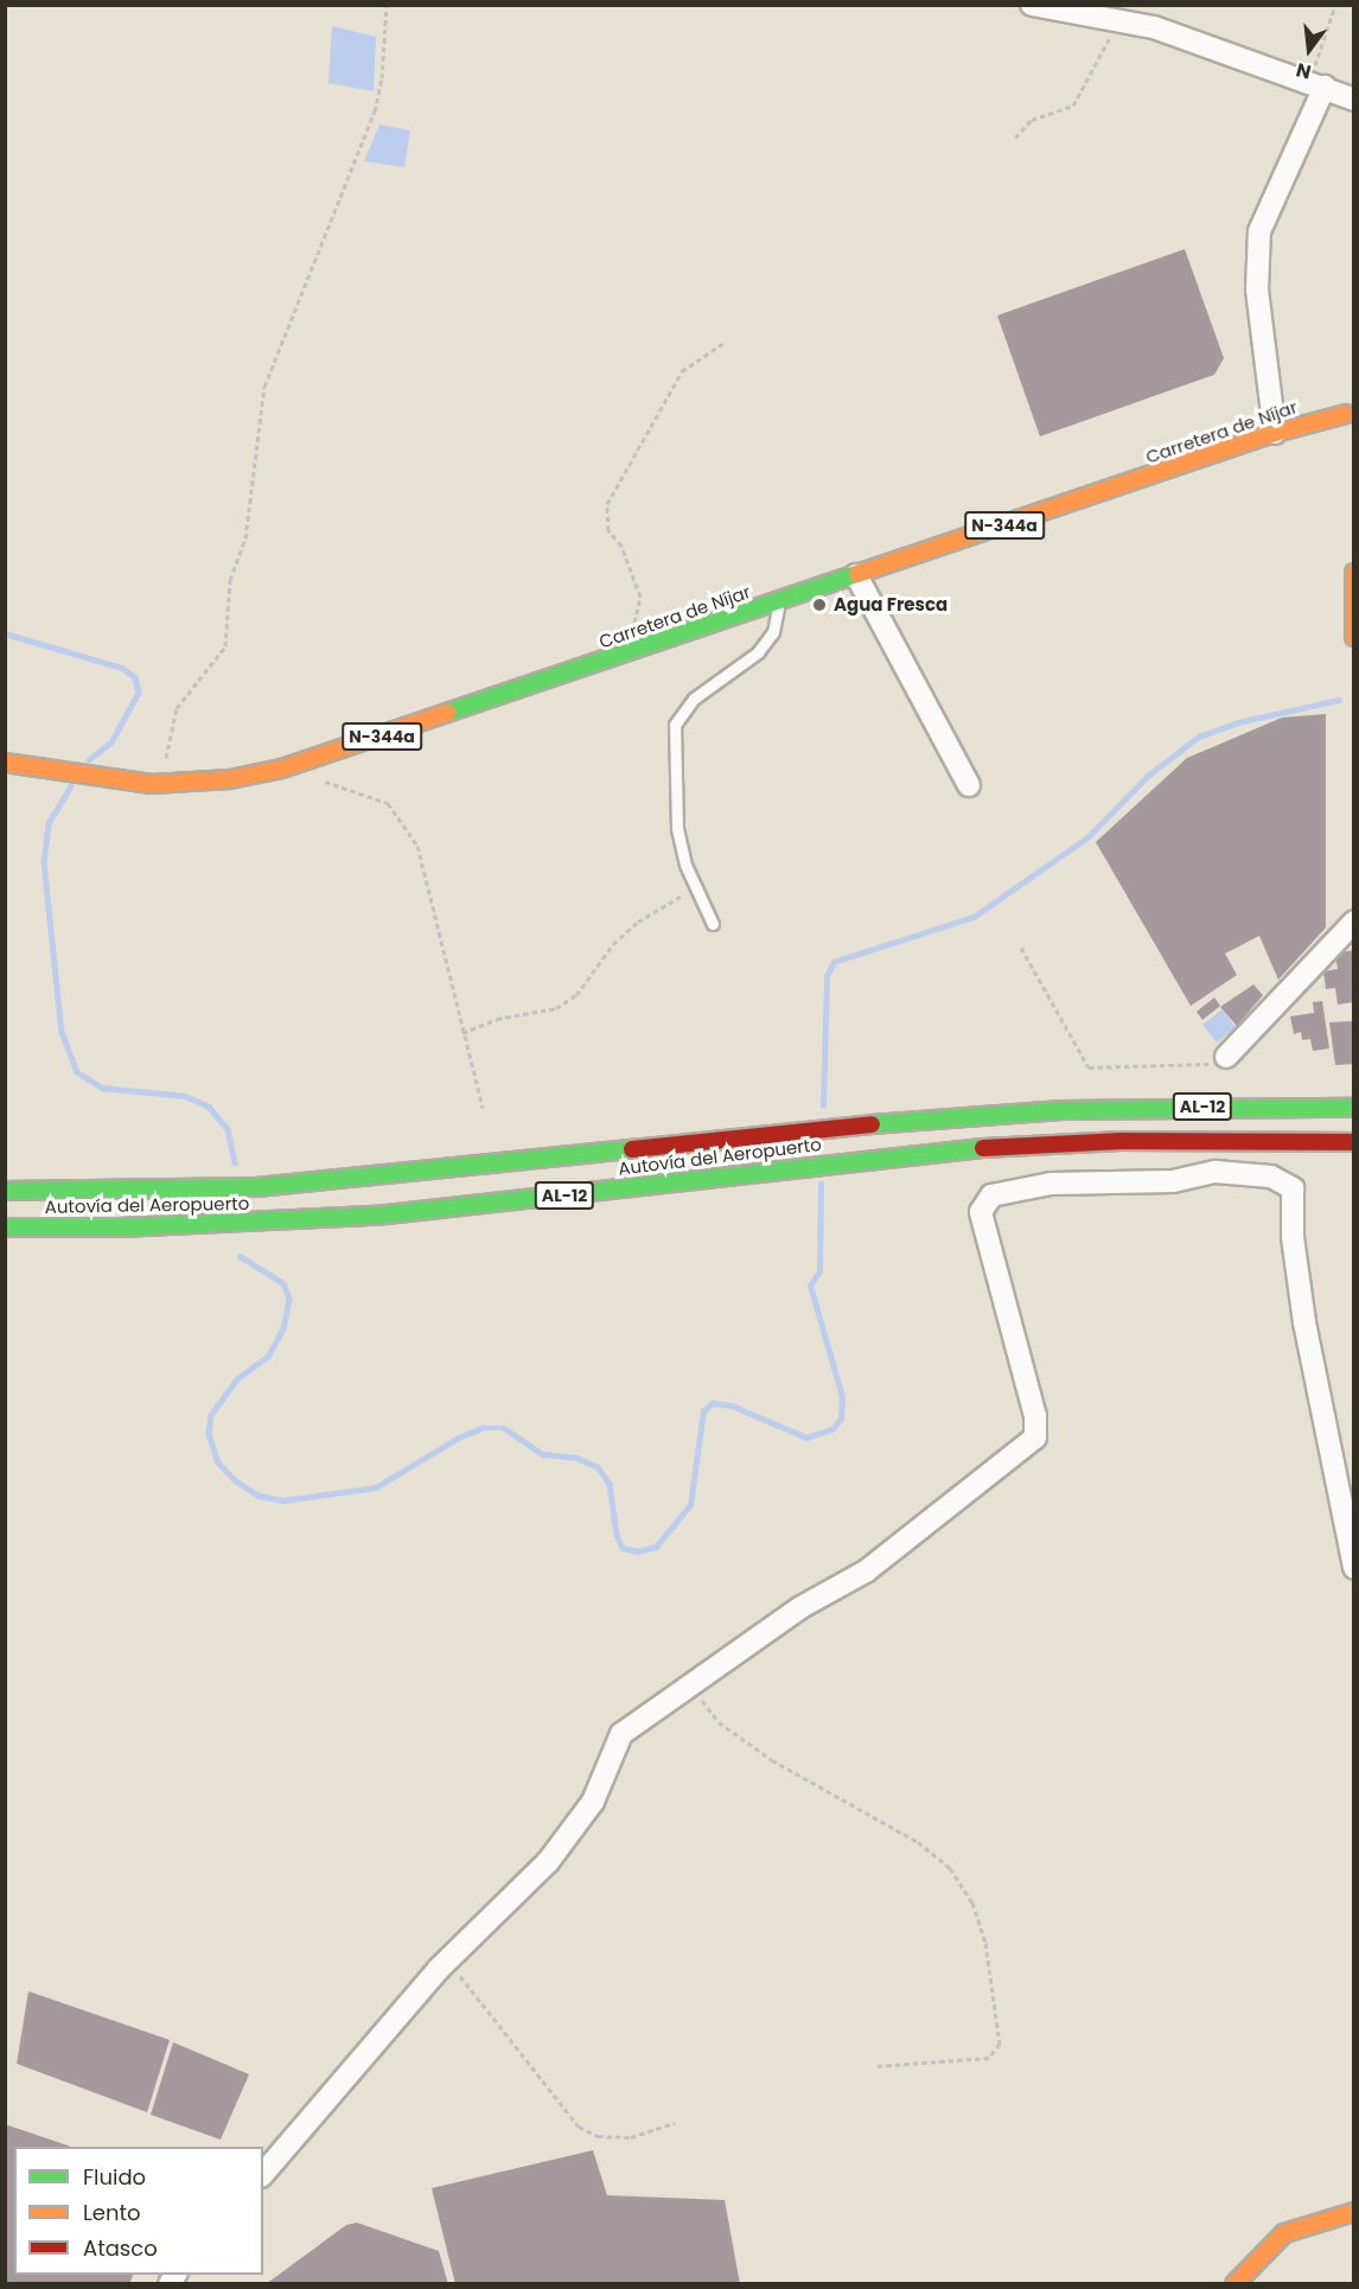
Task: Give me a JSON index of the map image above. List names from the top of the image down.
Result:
{
  "streets": {
    "main road": [
      "Carretera de Níjar",
      "N-344a",
      "AL-12",
      "Autovía del Aeropuerto"
    ]
  },
  "places": ["Agua Fresca"],
  "legend": ["Fluido", "Lento", "Atasco"],
  "north": "bottom"
}
